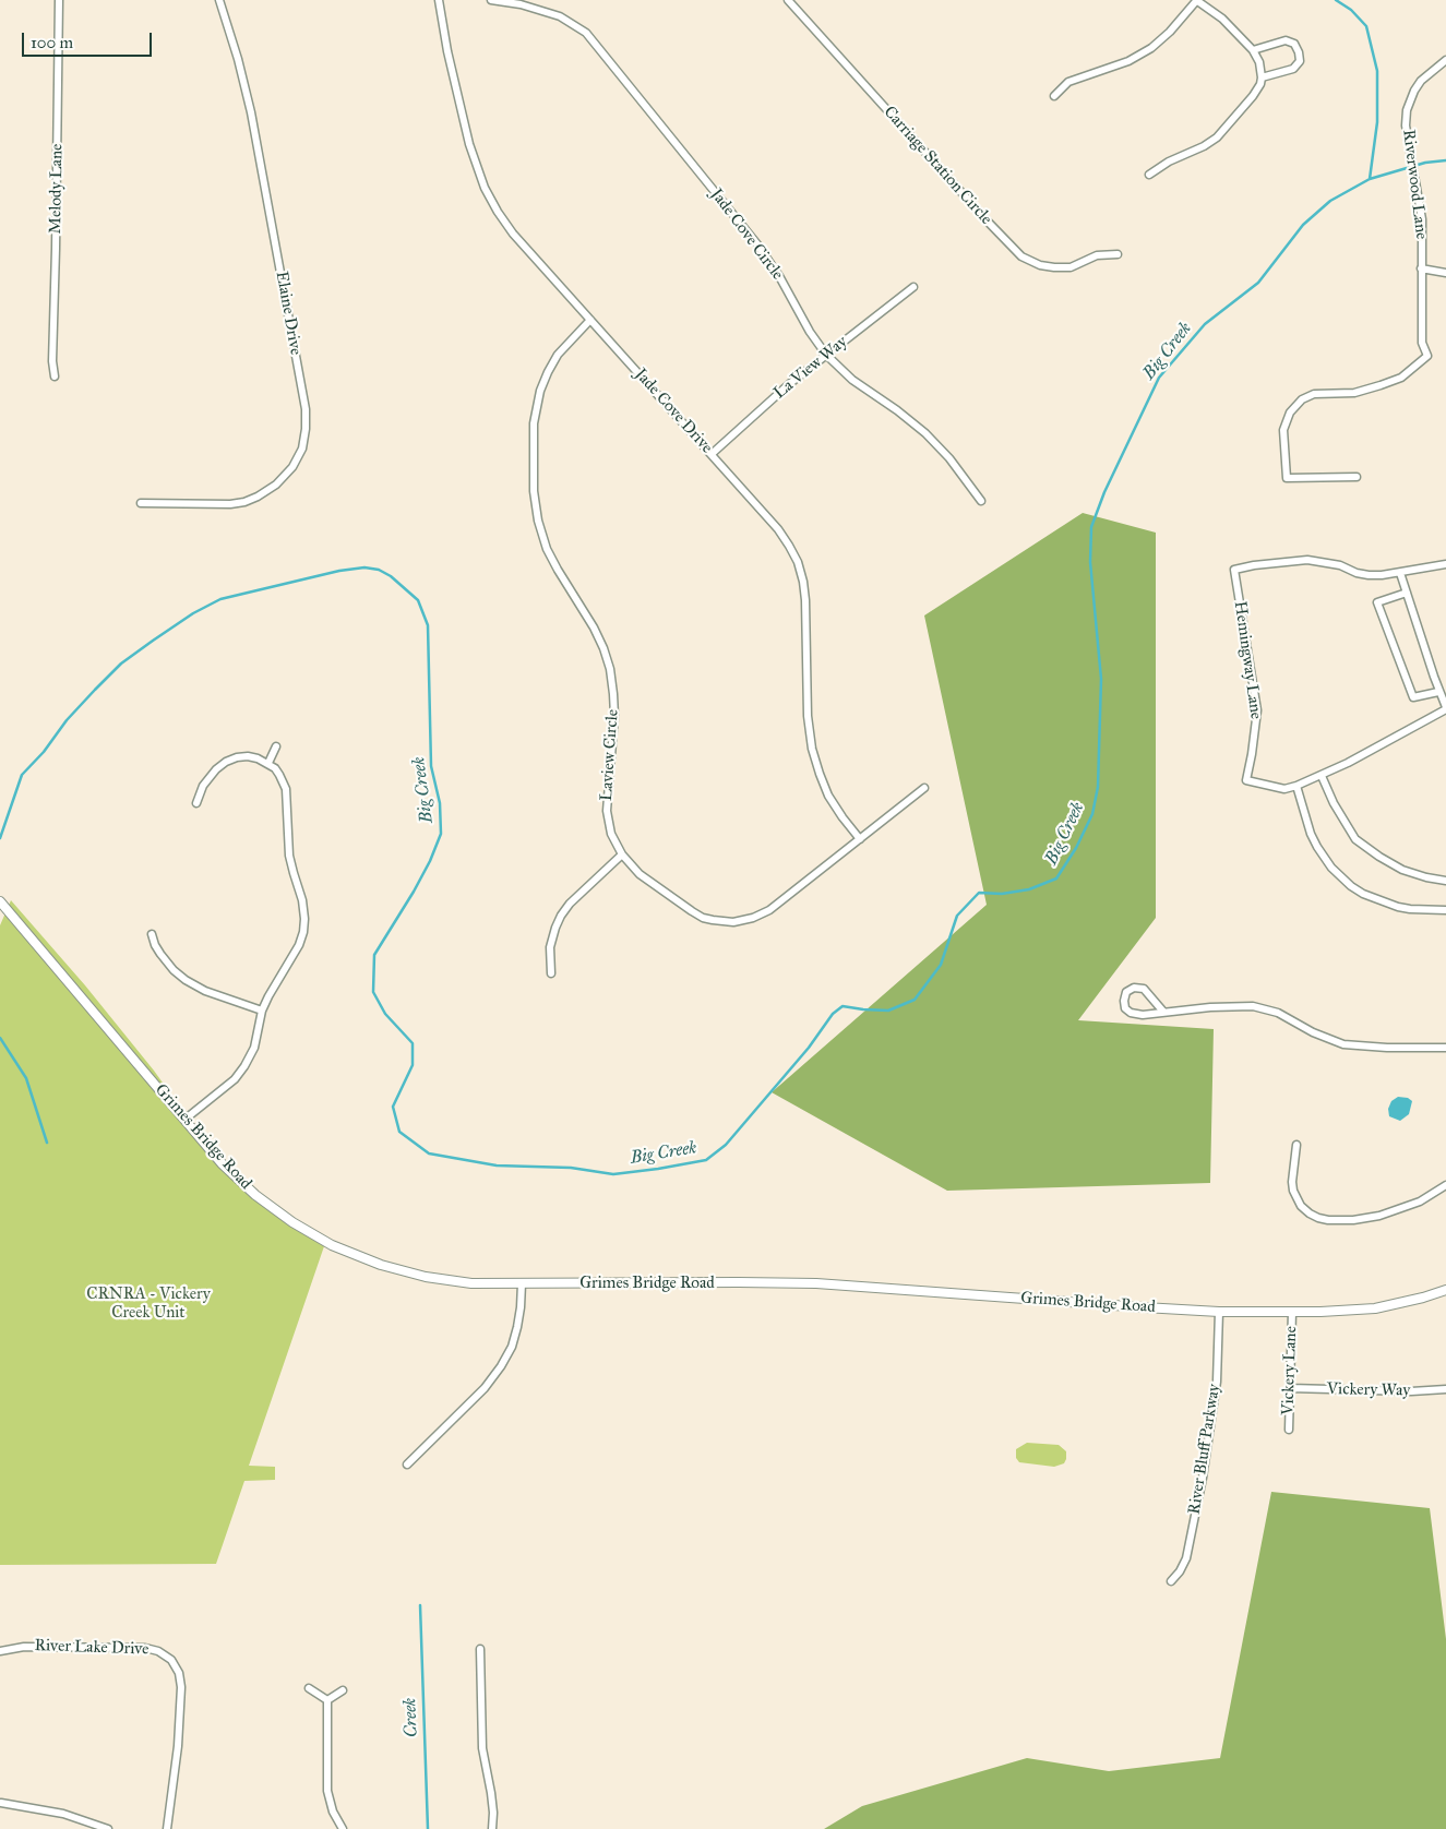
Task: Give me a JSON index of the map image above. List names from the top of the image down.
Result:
{
  "streets": {
    "street": [
      "Carriage Station Circle",
      "Riverwood Lane",
      "Melody Lane",
      "Jade Cove Circle",
      "Elaine Drive",
      "La View Way",
      "Jade Cove Drive",
      "Hemingway Lane",
      "Laview Circle",
      "Grimes Bridge Road",
      "Vickery Lane",
      "Vickery Way",
      "River Bluff Parkway",
      "River Lake Drive"
    ]
  },
  "crossings": [
    ["Jade Cove Circle", "La View Way"],
    ["La View Way", "Jade Cove Drive"],
    ["Jade Cove Drive", "Laview Circle"],
    ["Grimes Bridge Road", "Vickery Lane"],
    ["Grimes Bridge Road", "River Bluff Parkway"],
    ["Vickery Lane", "Vickery Way"]
  ],
  "water": ["Big Creek", "Creek"],
  "parks": ["CRNRA - Vickery Creek Unit"],
  "scale_bar": "100 m"
}
